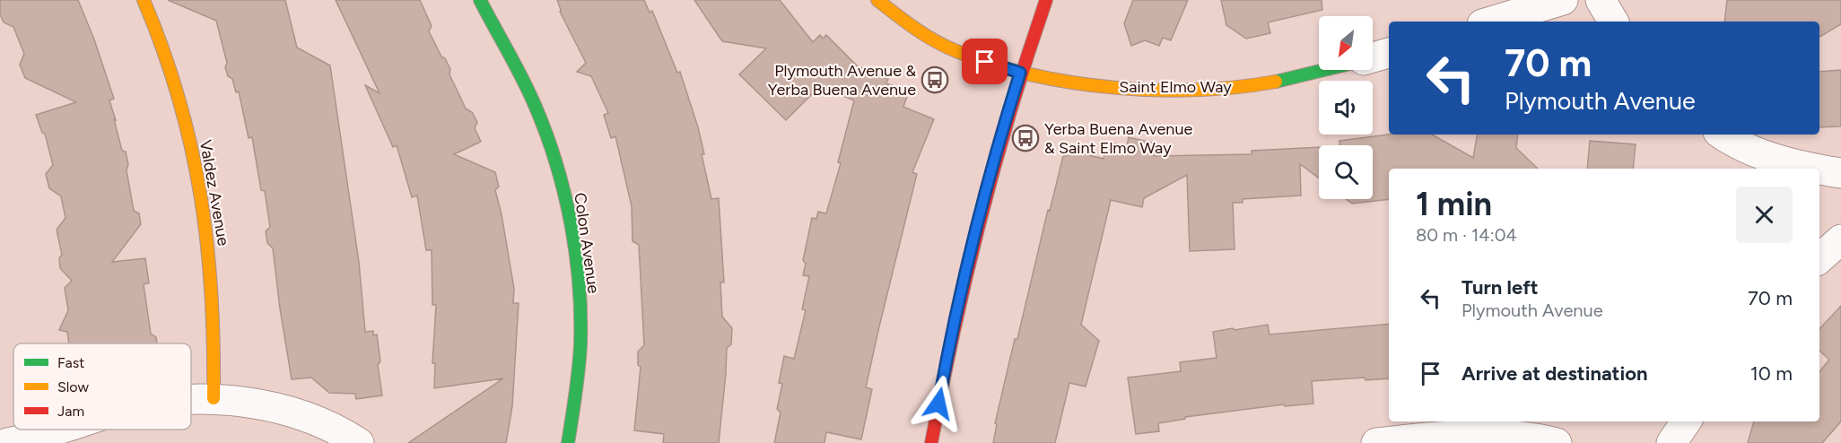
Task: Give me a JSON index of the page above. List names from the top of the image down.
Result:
{
  "streets": {
    "street": ["Saint Elmo Way", "Valdez Avenue", "Colon Avenue"]
  },
  "places": {
    "bus stop": ["Plymouth Avenue & Yerba Buena Avenue", "Yerba Buena Avenue & Saint Elmo Way"]
  },
  "legend": ["Fast", "Slow", "Jam"],
  "north": "bottom left",
  "page": {
    "turn": ["70 m", "Plymouth Avenue"],
    "heading": ["1 min", "80 m · 14:04"],
    "list": [
      {
        "name": "Turn left",
        "note": "Plymouth Avenue",
        "value": "70 m"
      },
      {
        "name": "Arrive at destination",
        "value": "10 m"
      }
    ]
  }
}
